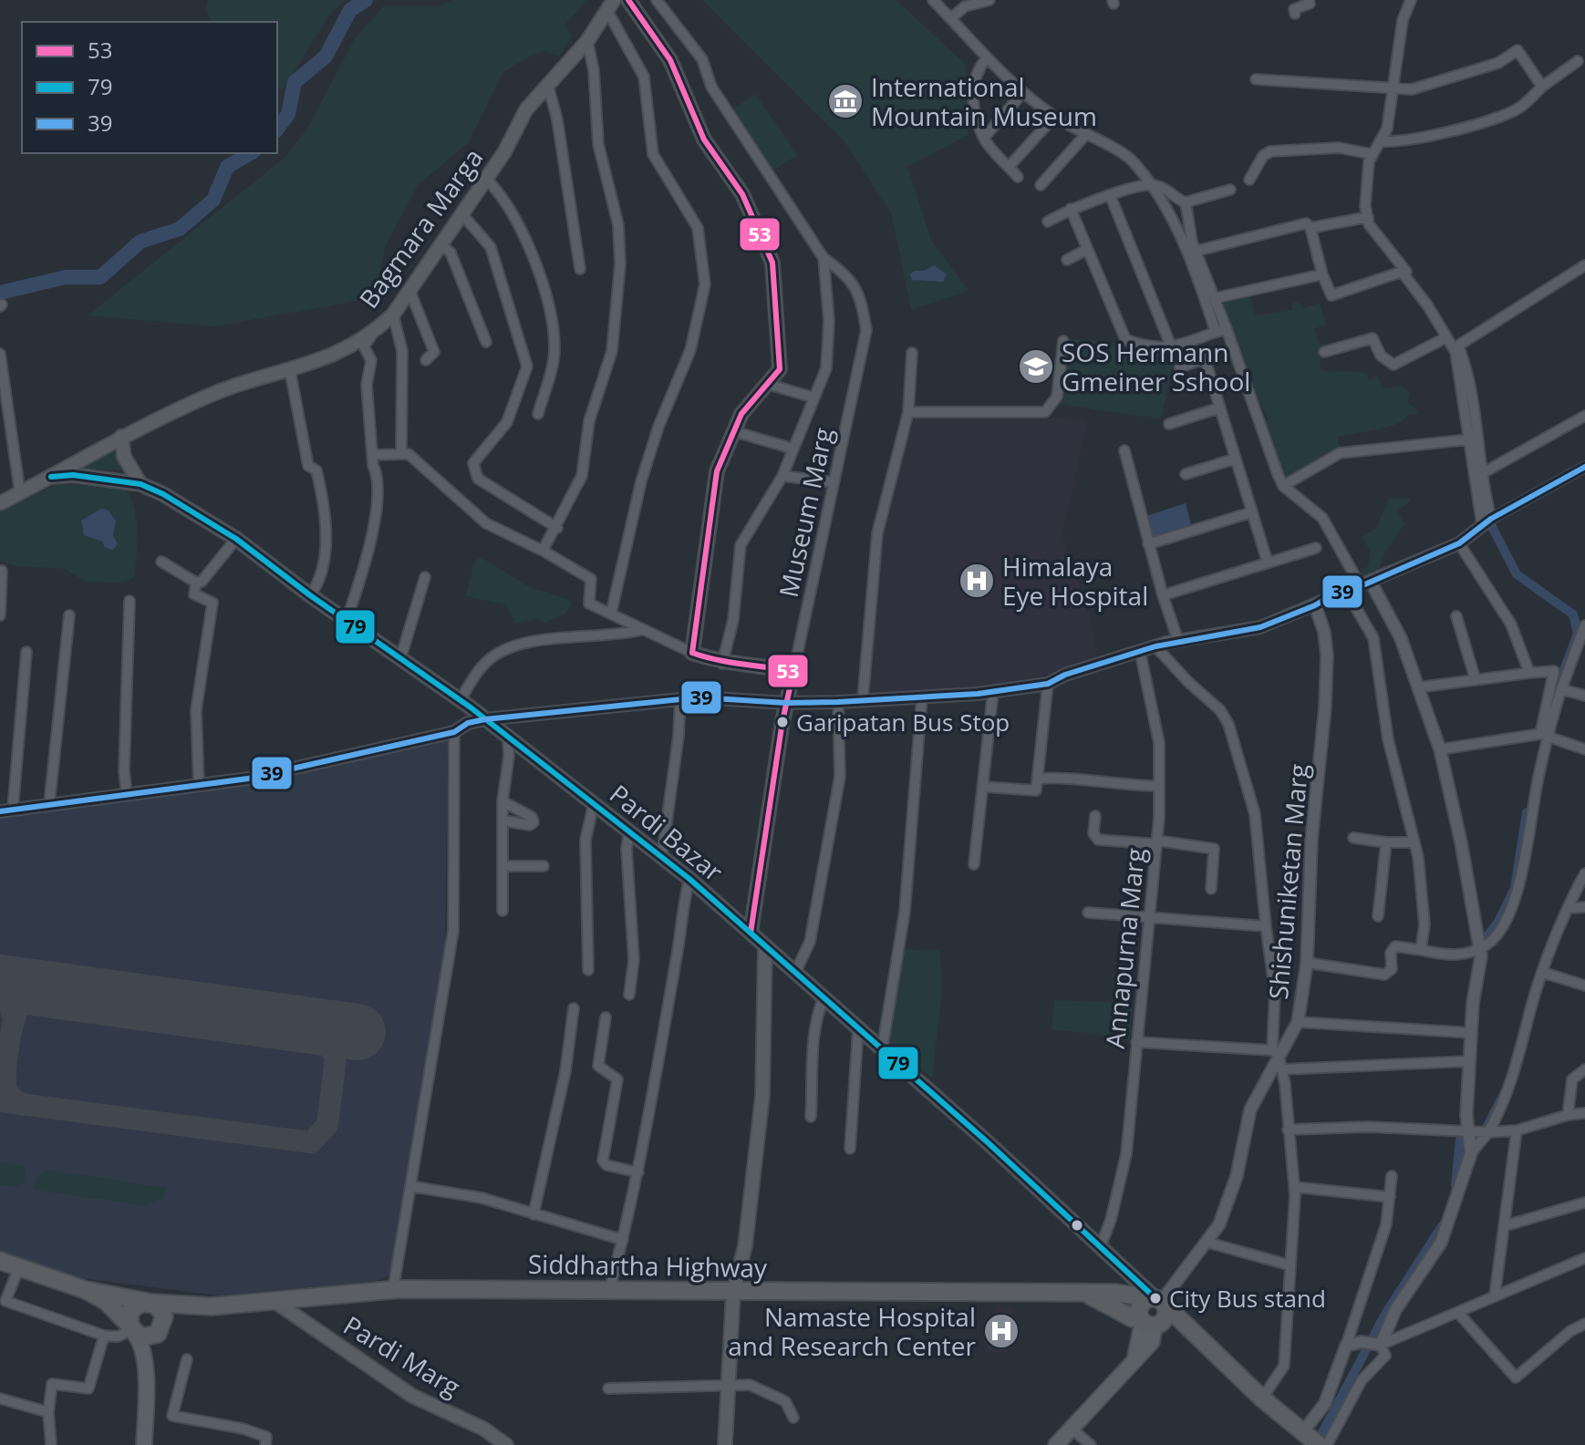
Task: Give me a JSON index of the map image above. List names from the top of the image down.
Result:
{
  "streets": {
    "highway": ["Siddhartha Highway"],
    "main road": ["Bagmara Marga", "Pardi Bazar", "Pardi Marg"],
    "street": ["Museum Marg", "Shishuniketan Marg", "Annapurna Marg"]
  },
  "crossings": [
    ["Bagmara Marga", "Pardi Bazar"],
    ["Pardi Bazar", "Shishuniketan Marg"],
    ["Pardi Bazar", "Annapurna Marg"],
    ["Pardi Bazar", "Siddhartha Highway"],
    ["Shishuniketan Marg", "Siddhartha Highway"],
    ["Siddhartha Highway", "Pardi Marg"]
  ],
  "places": {
    "museum": ["International Mountain Museum"],
    "school or university": ["SOS Hermann Gmeiner Sshool"],
    "hospital": ["Himalaya Eye Hospital", "Namaste Hospital and Research Center"],
    "other": ["Garipatan Bus Stop", "City Bus stand"]
  },
  "lines": ["transit line 53", "transit line 39", "transit line 79"],
  "legend": ["53", "79", "39"]
}
